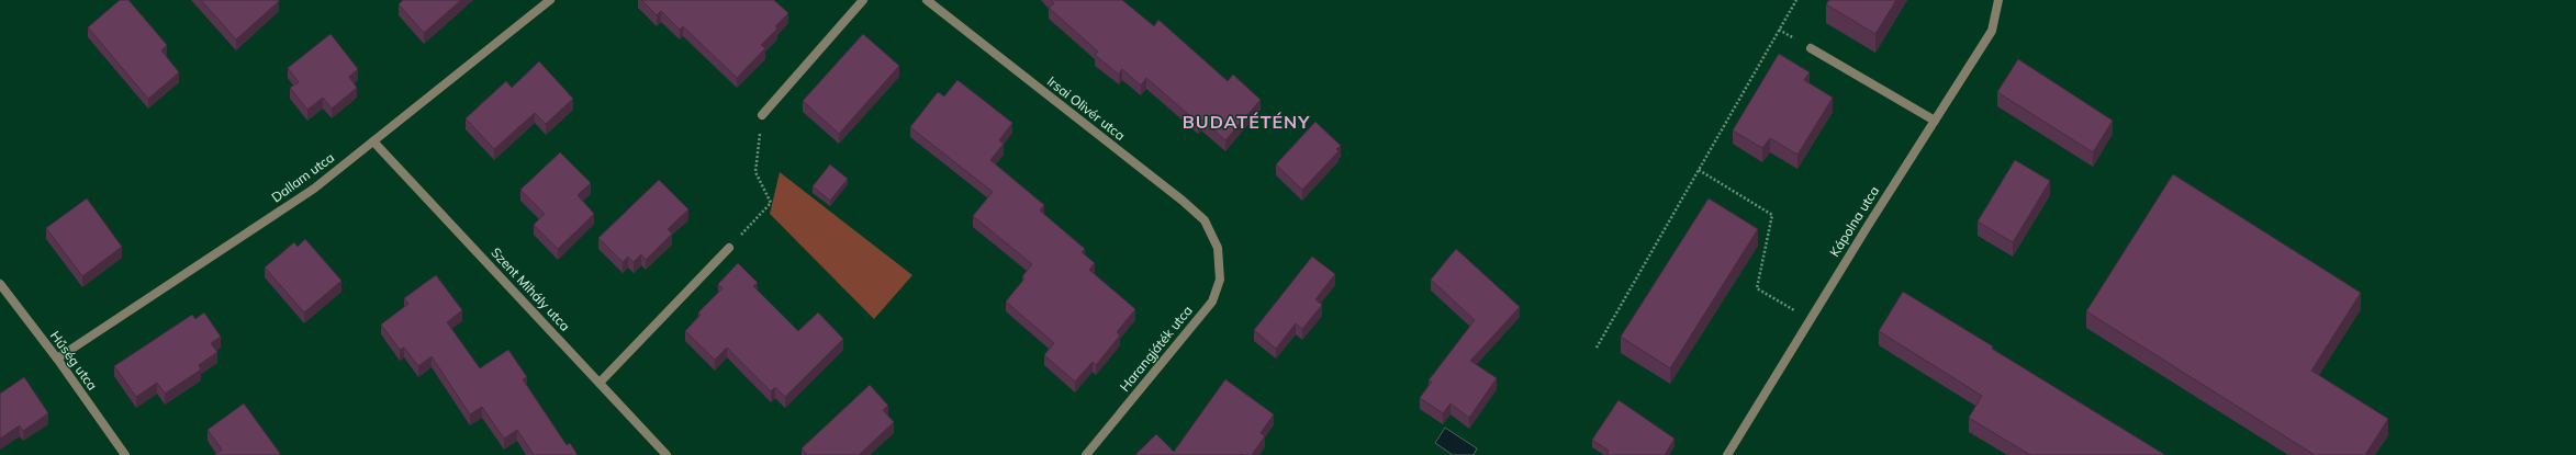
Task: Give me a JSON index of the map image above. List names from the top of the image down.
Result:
{
  "streets": {
    "street": [
      "Irsai Olivér utca",
      "Dallam utca",
      "Kápolna utca",
      "Szent Mihály utca",
      "Harangjáték utca",
      "Hűség utca"
    ]
  },
  "crossings": [
    ["Irsai Olivér utca", "Harangjáték utca"],
    ["Dallam utca", "Szent Mihály utca"],
    ["Dallam utca", "Hűség utca"]
  ],
  "districts": ["BUDATÉTÉNY"]
}
